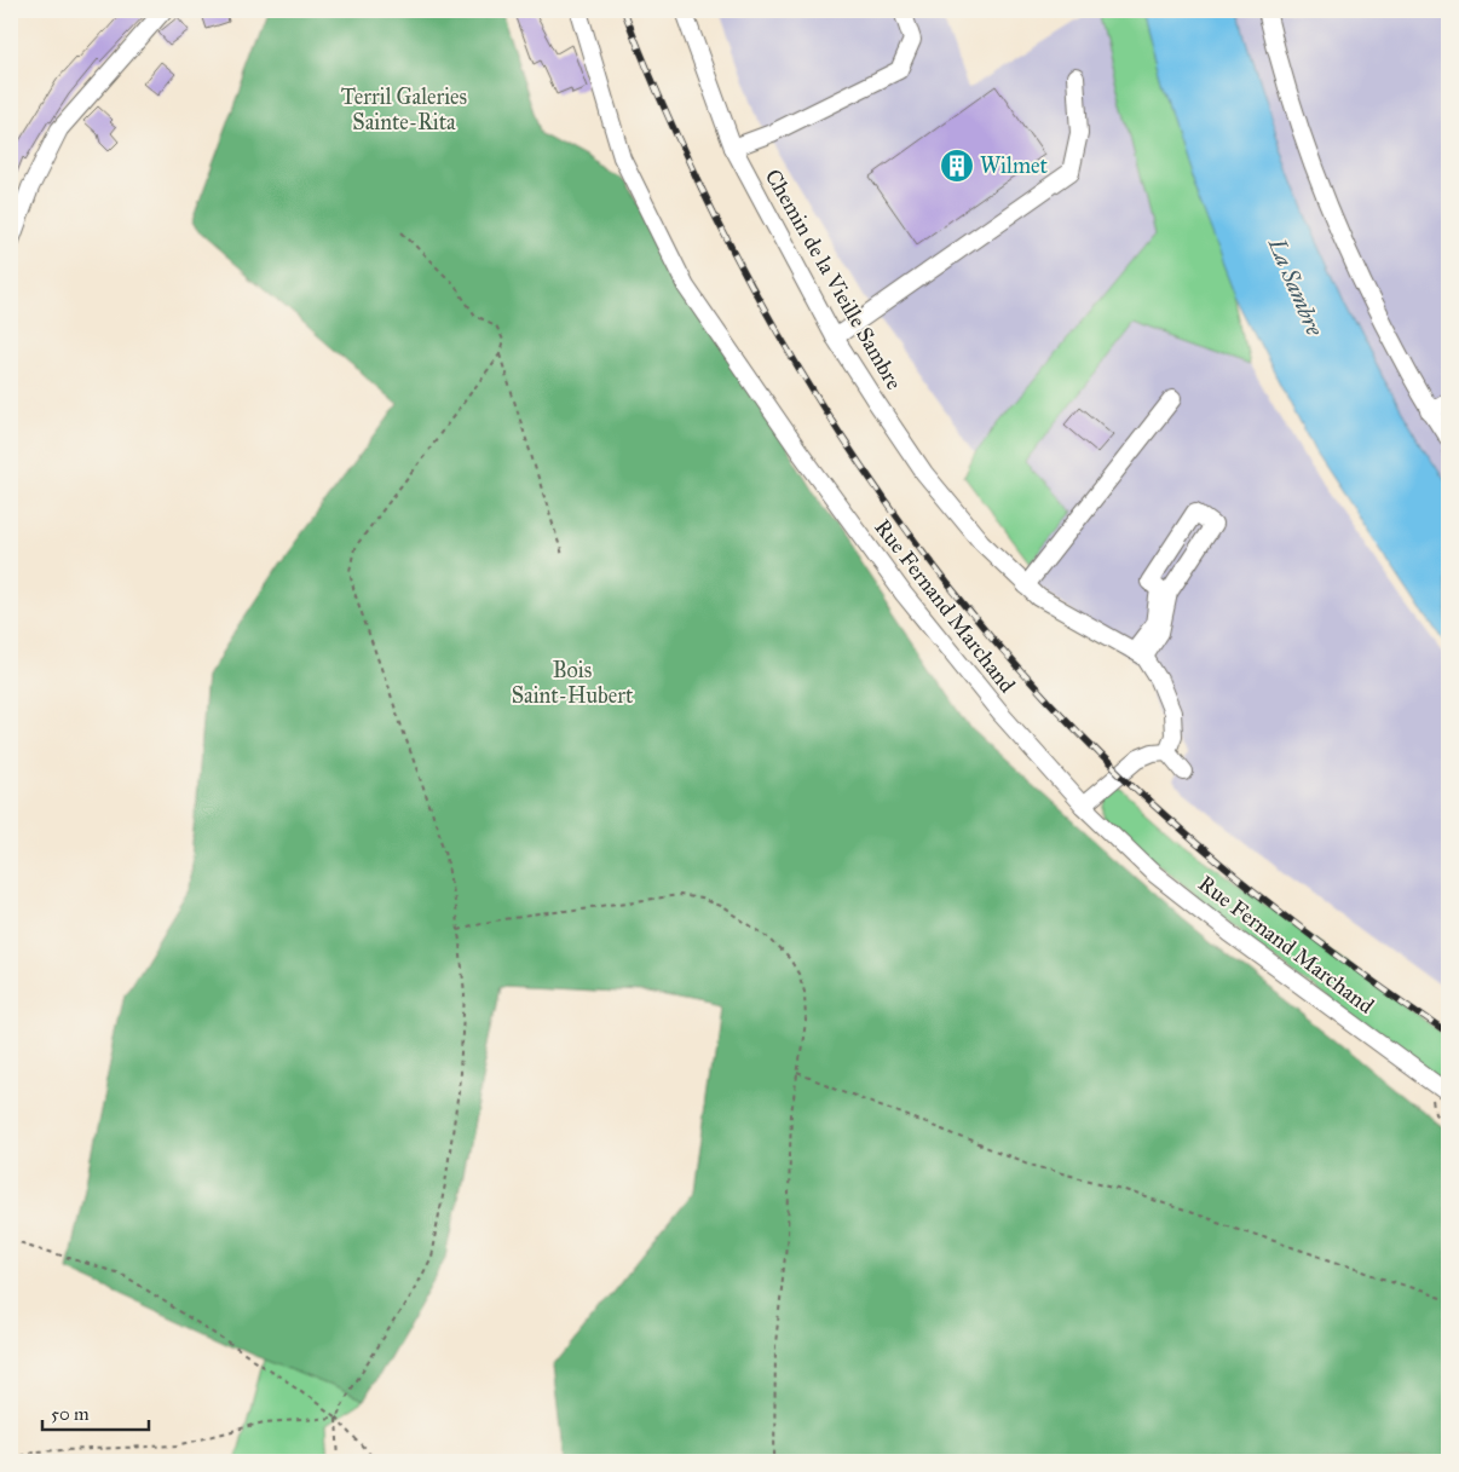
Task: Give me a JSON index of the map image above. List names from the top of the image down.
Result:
{
  "streets": {
    "street": ["Chemin de la Vieille Sambre", "Rue Fernand Marchand"]
  },
  "water": ["La Sambre"],
  "parks": ["Terril Galeries Sainte-Rita", "Bois Saint-Hubert"],
  "places": {
    "building": ["Wilmet"]
  },
  "scale_bar": "50 m"
}
